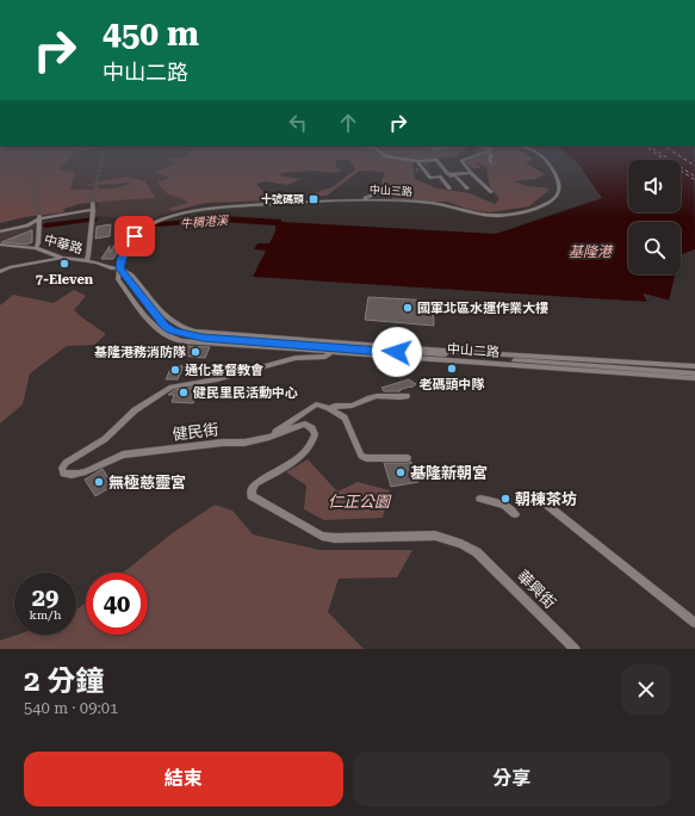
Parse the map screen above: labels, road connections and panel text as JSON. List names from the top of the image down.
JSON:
{
  "streets": {
    "street": [
      "中山三路",
      "中華路",
      "中山二路",
      "健民街",
      "華興街"
    ]
  },
  "crossings": [
    ["中山三路", "中華路"],
    ["中山三路", "中山二路"],
    ["中華路", "中山二路"],
    ["中山二路", "健民街"],
    ["健民街", "華興街"]
  ],
  "water": ["牛稠港溪", "基隆港"],
  "parks": ["仁正公園"],
  "places": {
    "transit": ["十號碼頭"],
    "other": [
      "7-Eleven",
      "國軍北區水運作業大樓",
      "基隆港務消防隊",
      "老碼頭中隊",
      "通化基督教會",
      "健民里民活動中心",
      "基隆新朝宮",
      "無極慈靈宮",
      "朝棟茶坊"
    ]
  },
  "page": {
    "turn": ["450 m", "中山二路"],
    "speed": "29 km/h",
    "limit": "40",
    "heading": ["2 分鐘", "540 m · 09:01"],
    "buttons": ["結束", "分享"]
  }
}
